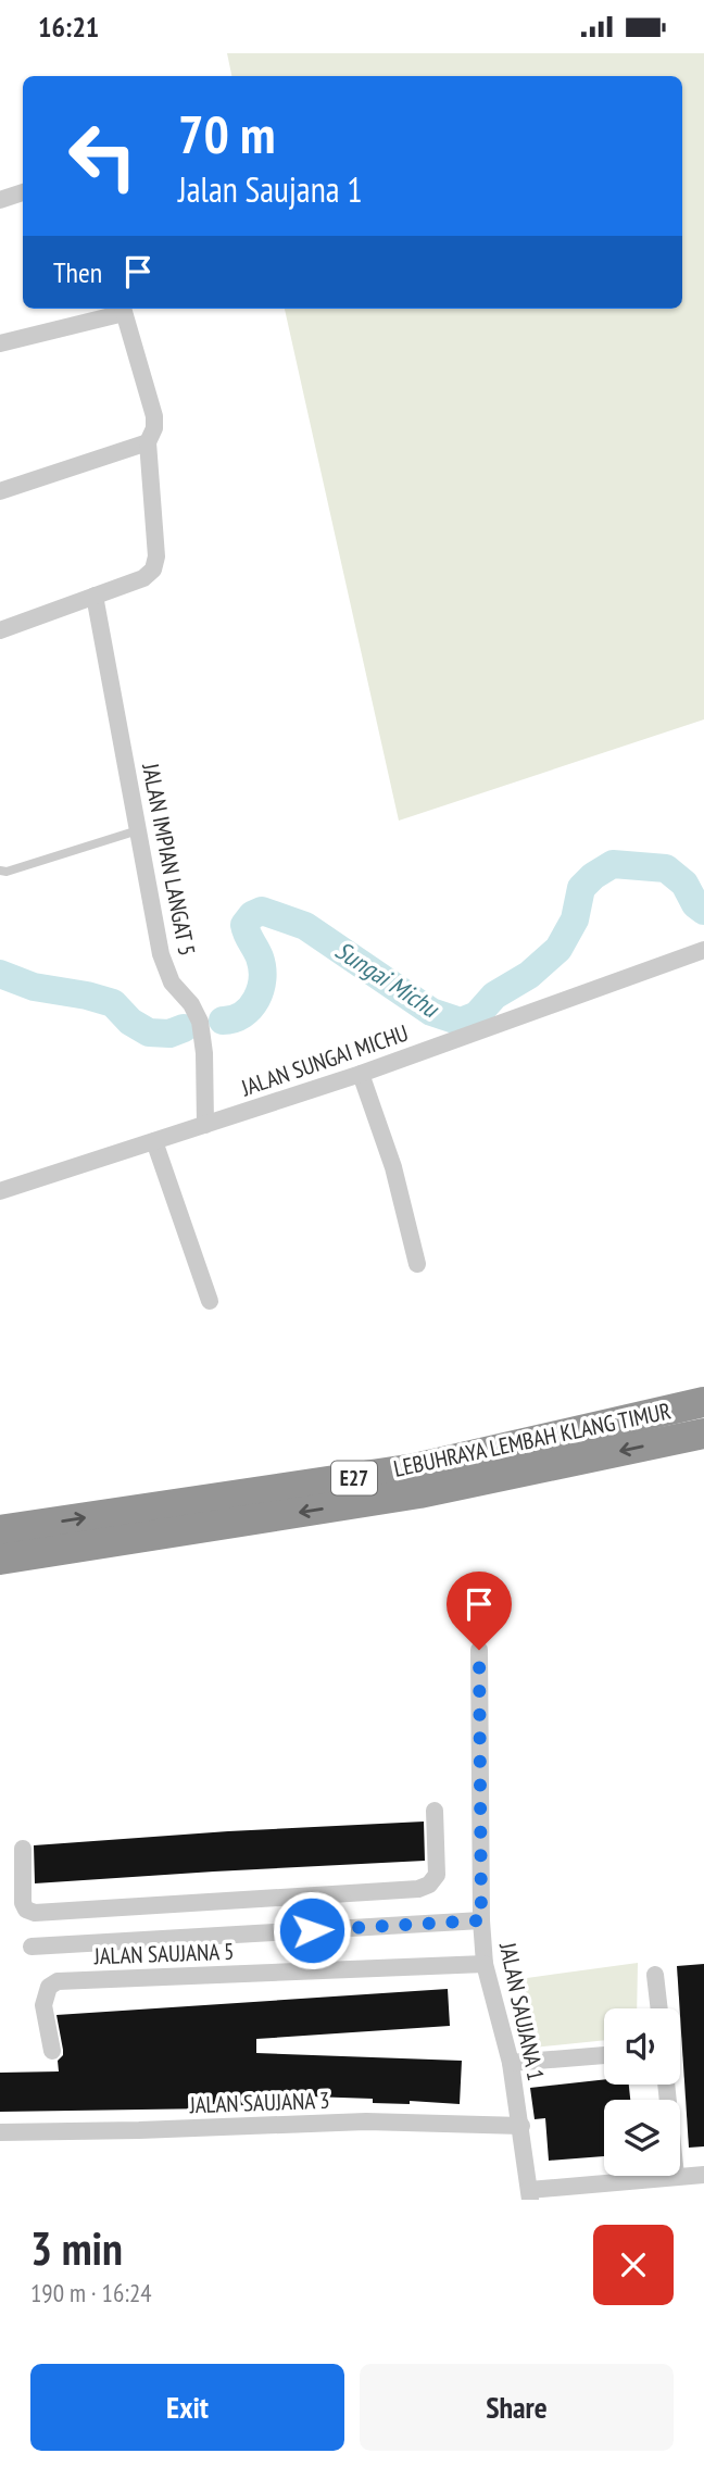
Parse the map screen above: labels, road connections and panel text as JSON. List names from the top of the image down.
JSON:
{
  "streets": {
    "highway": ["LEBUHRAYA LEMBAH KLANG TIMUR", "E27"],
    "street": [
      "JALAN IMPIAN LANGAT 5",
      "JALAN SUNGAI MICHU",
      "JALAN SAUJANA 5",
      "JALAN SAUJANA 1",
      "JALAN SAUJANA 3"
    ]
  },
  "crossings": [
    ["JALAN IMPIAN LANGAT 5", "JALAN SUNGAI MICHU"],
    ["JALAN SAUJANA 5", "JALAN SAUJANA 1"],
    ["JALAN SAUJANA 1", "JALAN SAUJANA 3"]
  ],
  "water": ["Sungai Michu"],
  "page": {
    "status": "16:21",
    "turn": ["70 m", "Jalan Saujana 1"],
    "then": "Then",
    "heading": ["3 min", "190 m · 16:24"],
    "buttons": ["Exit", "Share"]
  }
}
